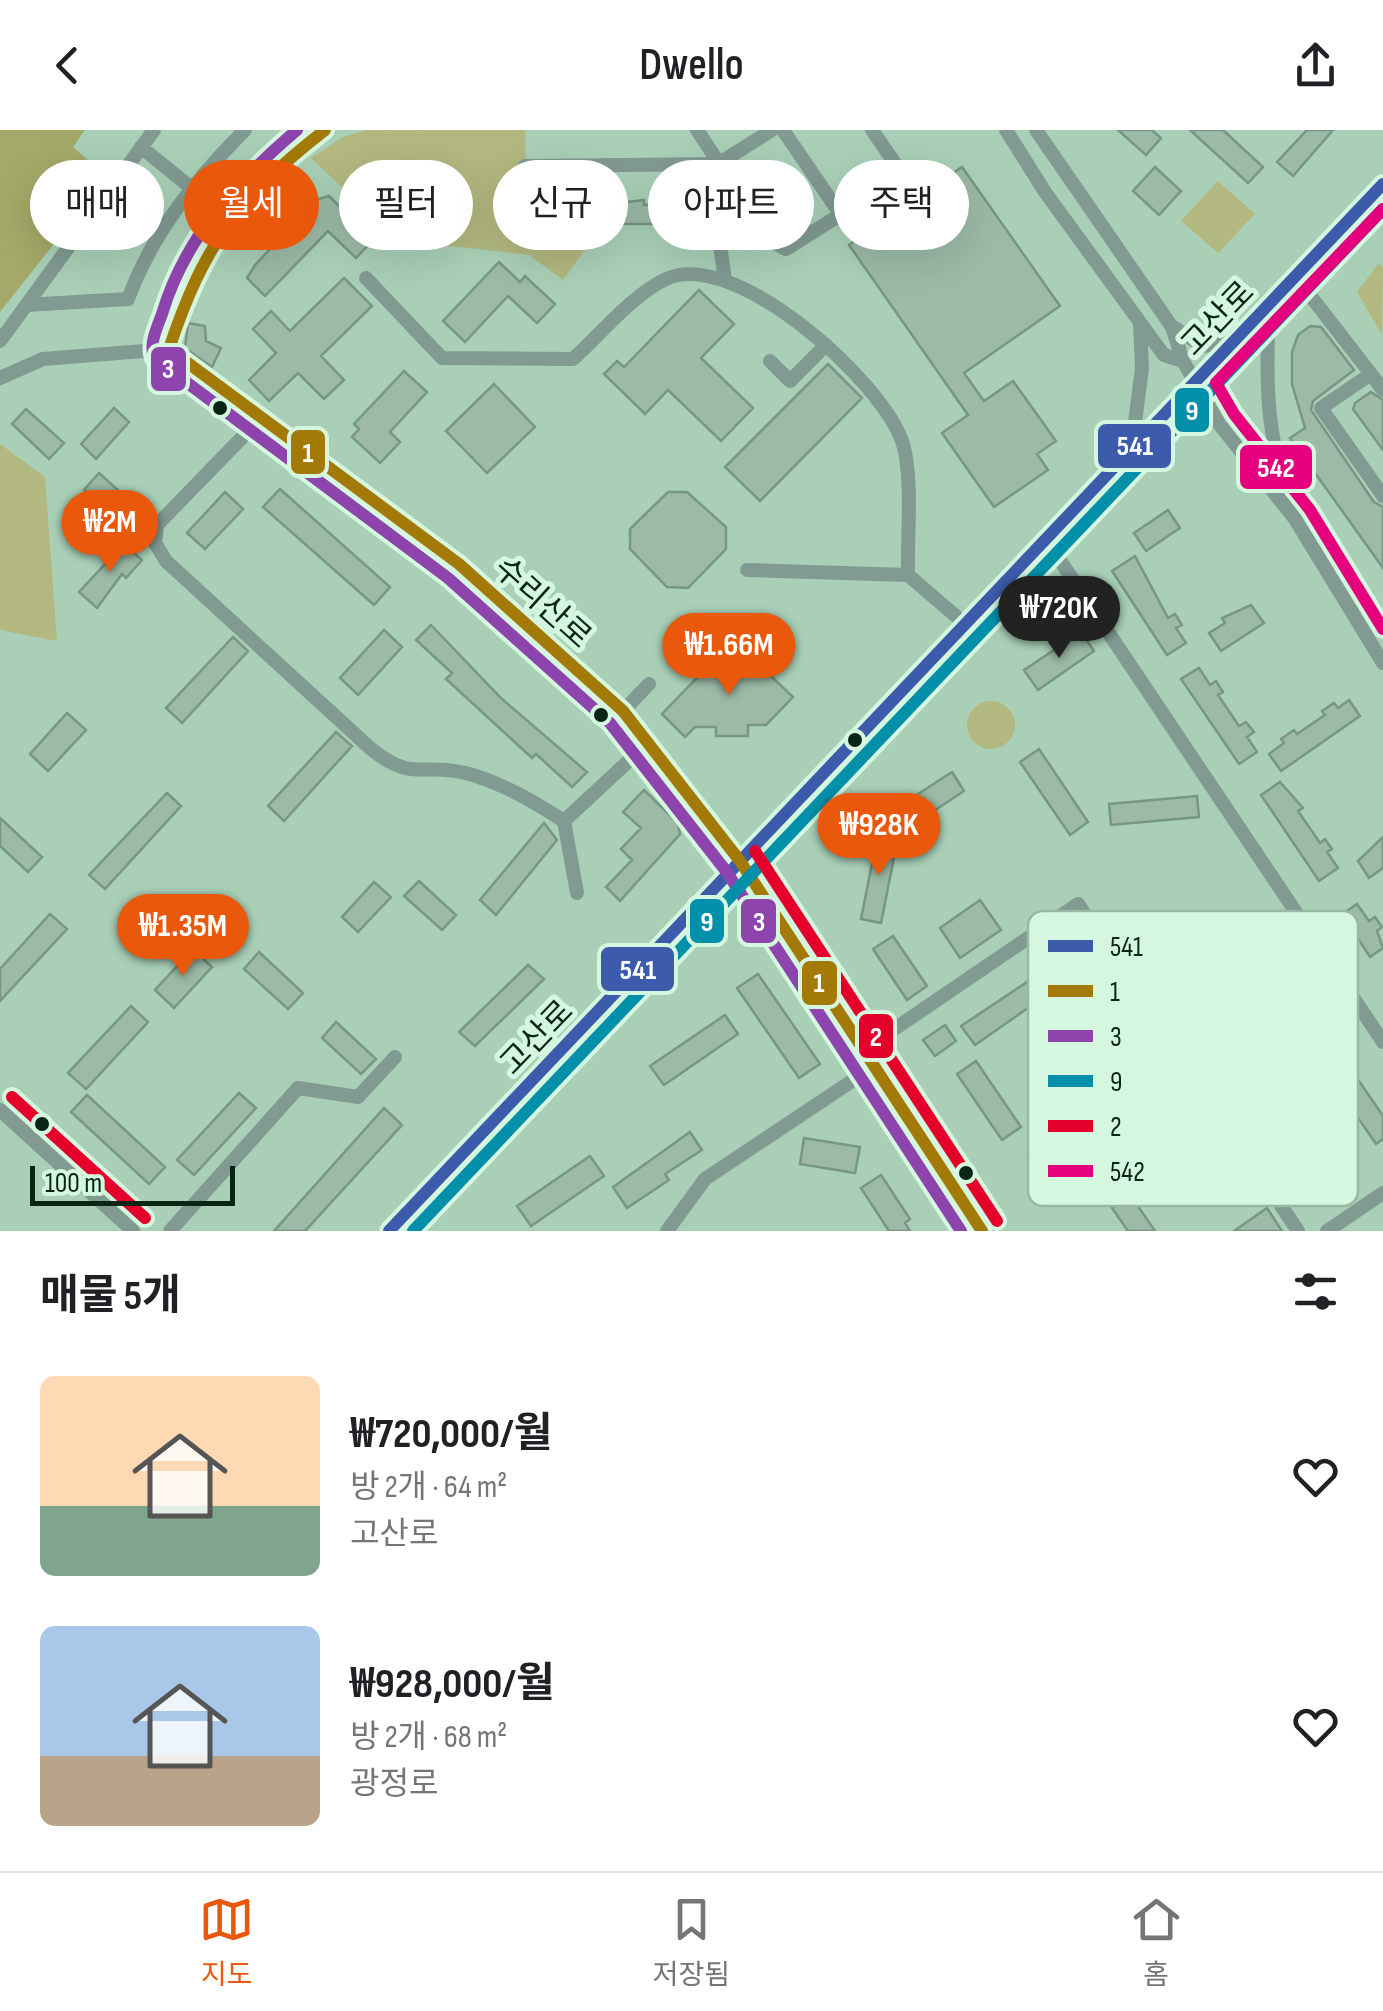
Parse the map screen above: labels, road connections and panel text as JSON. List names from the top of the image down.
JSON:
{
  "streets": {
    "street": ["고산로", "수리산로"]
  },
  "crossings": [
    ["고산로", "수리산로"]
  ],
  "lines": [
    "transit line 1",
    "transit line 3",
    "transit line 541",
    "transit line 9",
    "transit line 542",
    "transit line 2"
  ],
  "legend": [
    "541",
    "1",
    "3",
    "9",
    "2",
    "542"
  ],
  "scale_bar": "100 m",
  "page": {
    "header": "Dwello",
    "chip": [
      "매매",
      "월세",
      "필터",
      "신규",
      "아파트",
      "주택"
    ],
    "price": [
      "₩2M",
      "₩720K",
      "₩1.66M",
      "₩928K",
      "₩1.35M"
    ],
    "scale": "100 m",
    "heading": "매물 5개",
    "list": [
      {
        "name": "₩720,000/월",
        "note": "방 2개 · 64 m² · 고산로"
      },
      {
        "name": "₩928,000/월",
        "note": "방 2개 · 68 m² · 광정로"
      }
    ],
    "tabs": ["지도", "저장됨", "홈"]
  }
}
